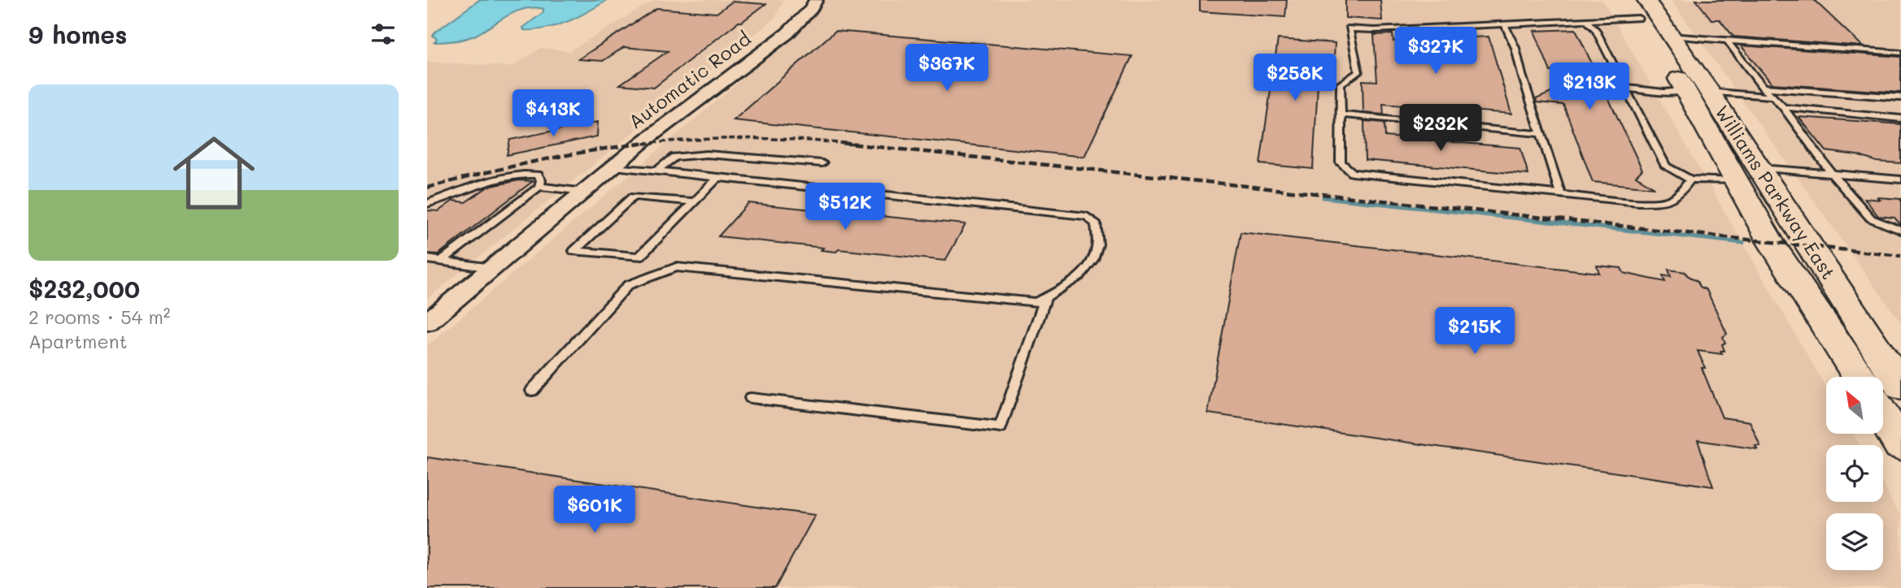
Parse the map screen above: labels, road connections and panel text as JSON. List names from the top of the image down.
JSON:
{
  "streets": {
    "main road": ["Williams Parkway East"],
    "street": ["Automatic Road"]
  },
  "north": "top left",
  "page": {
    "heading": "9 homes",
    "price": [
      "$327K",
      "$367K",
      "$258K",
      "$213K",
      "$413K",
      "$232K",
      "$512K",
      "$215K",
      "$601K"
    ],
    "list": [
      {
        "name": "$232,000",
        "note": "2 rooms · 54 m² · Apartment"
      }
    ]
  }
}
